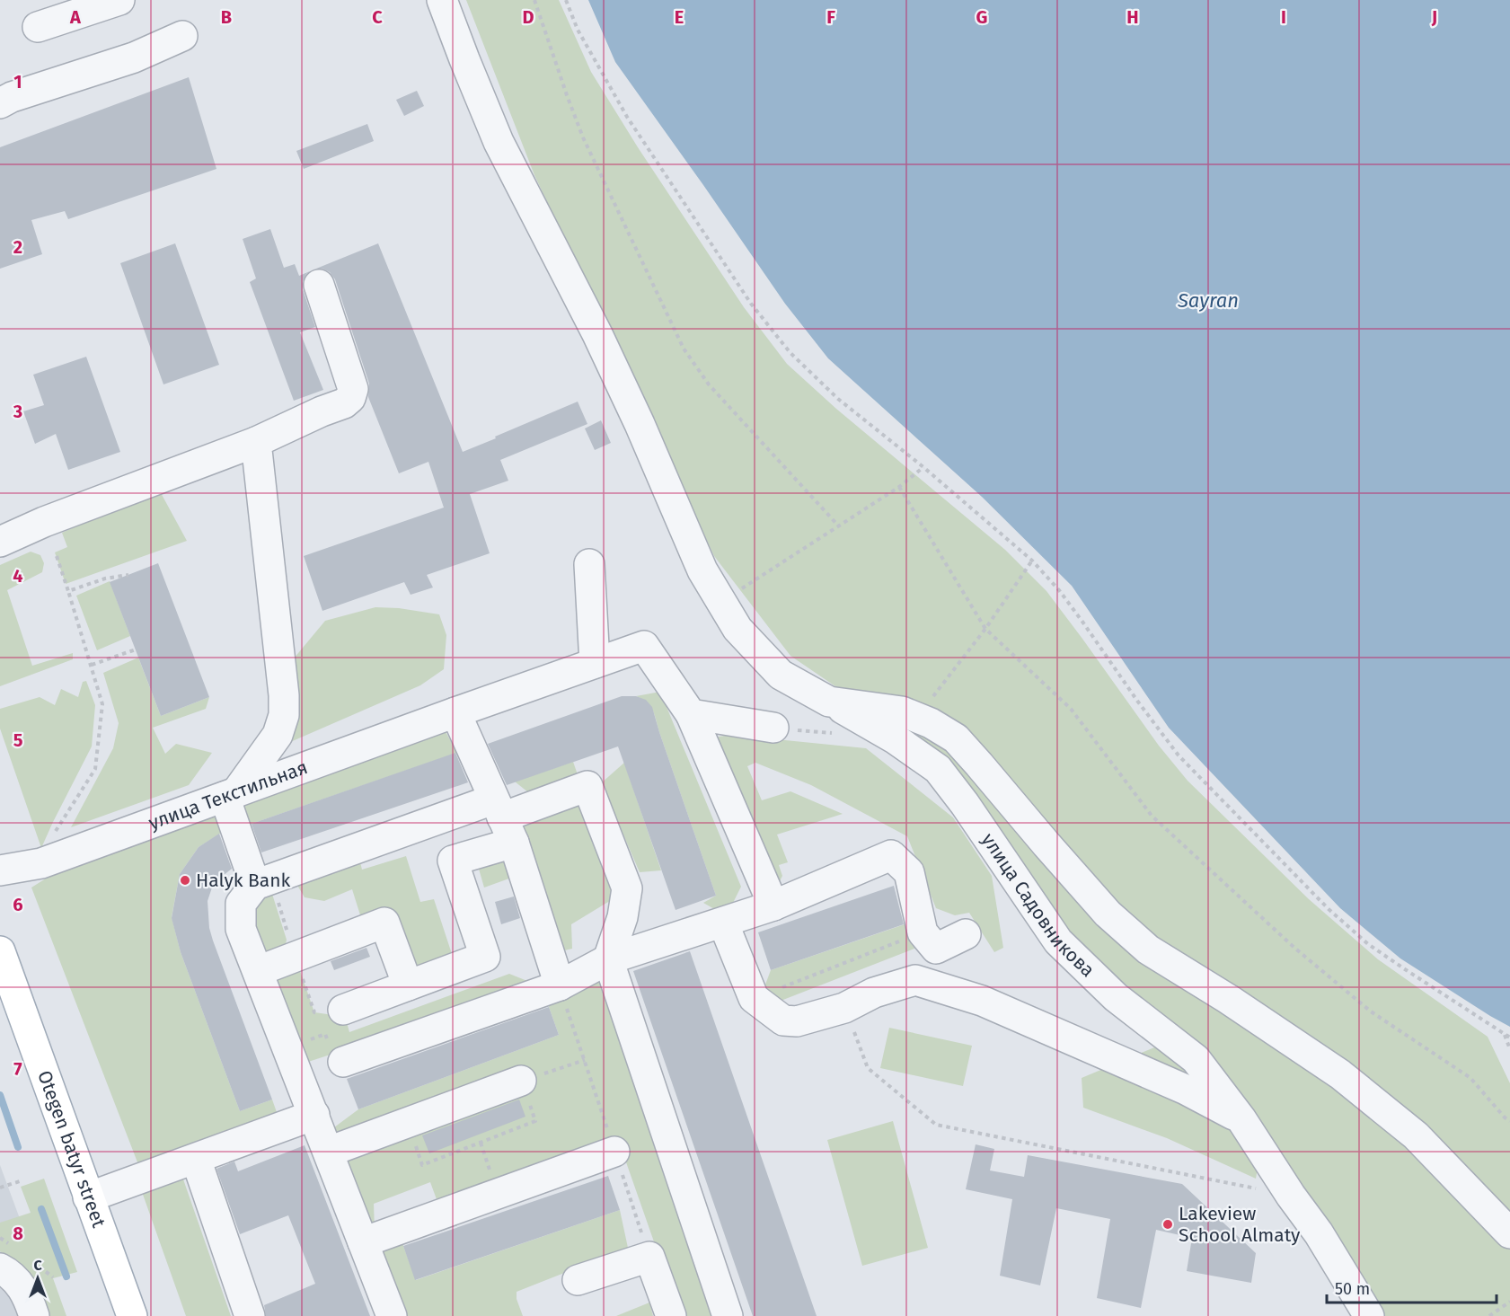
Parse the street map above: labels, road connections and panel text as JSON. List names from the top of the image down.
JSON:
{
  "streets": {
    "main road": ["Otegen batyr street"],
    "street": ["улица Текстильная", "улица Садовникова"]
  },
  "water": ["Sayran"],
  "places": ["Halyk Bank", "Lakeview School Almaty"],
  "scale_bar": "50 m",
  "north": "top",
  "grid": {
    "columns": [
      "A",
      "B",
      "C",
      "D",
      "E",
      "F",
      "G",
      "H",
      "I",
      "J"
    ],
    "rows": [
      "1",
      "2",
      "3",
      "4",
      "5",
      "6",
      "7",
      "8"
    ]
  }
}
